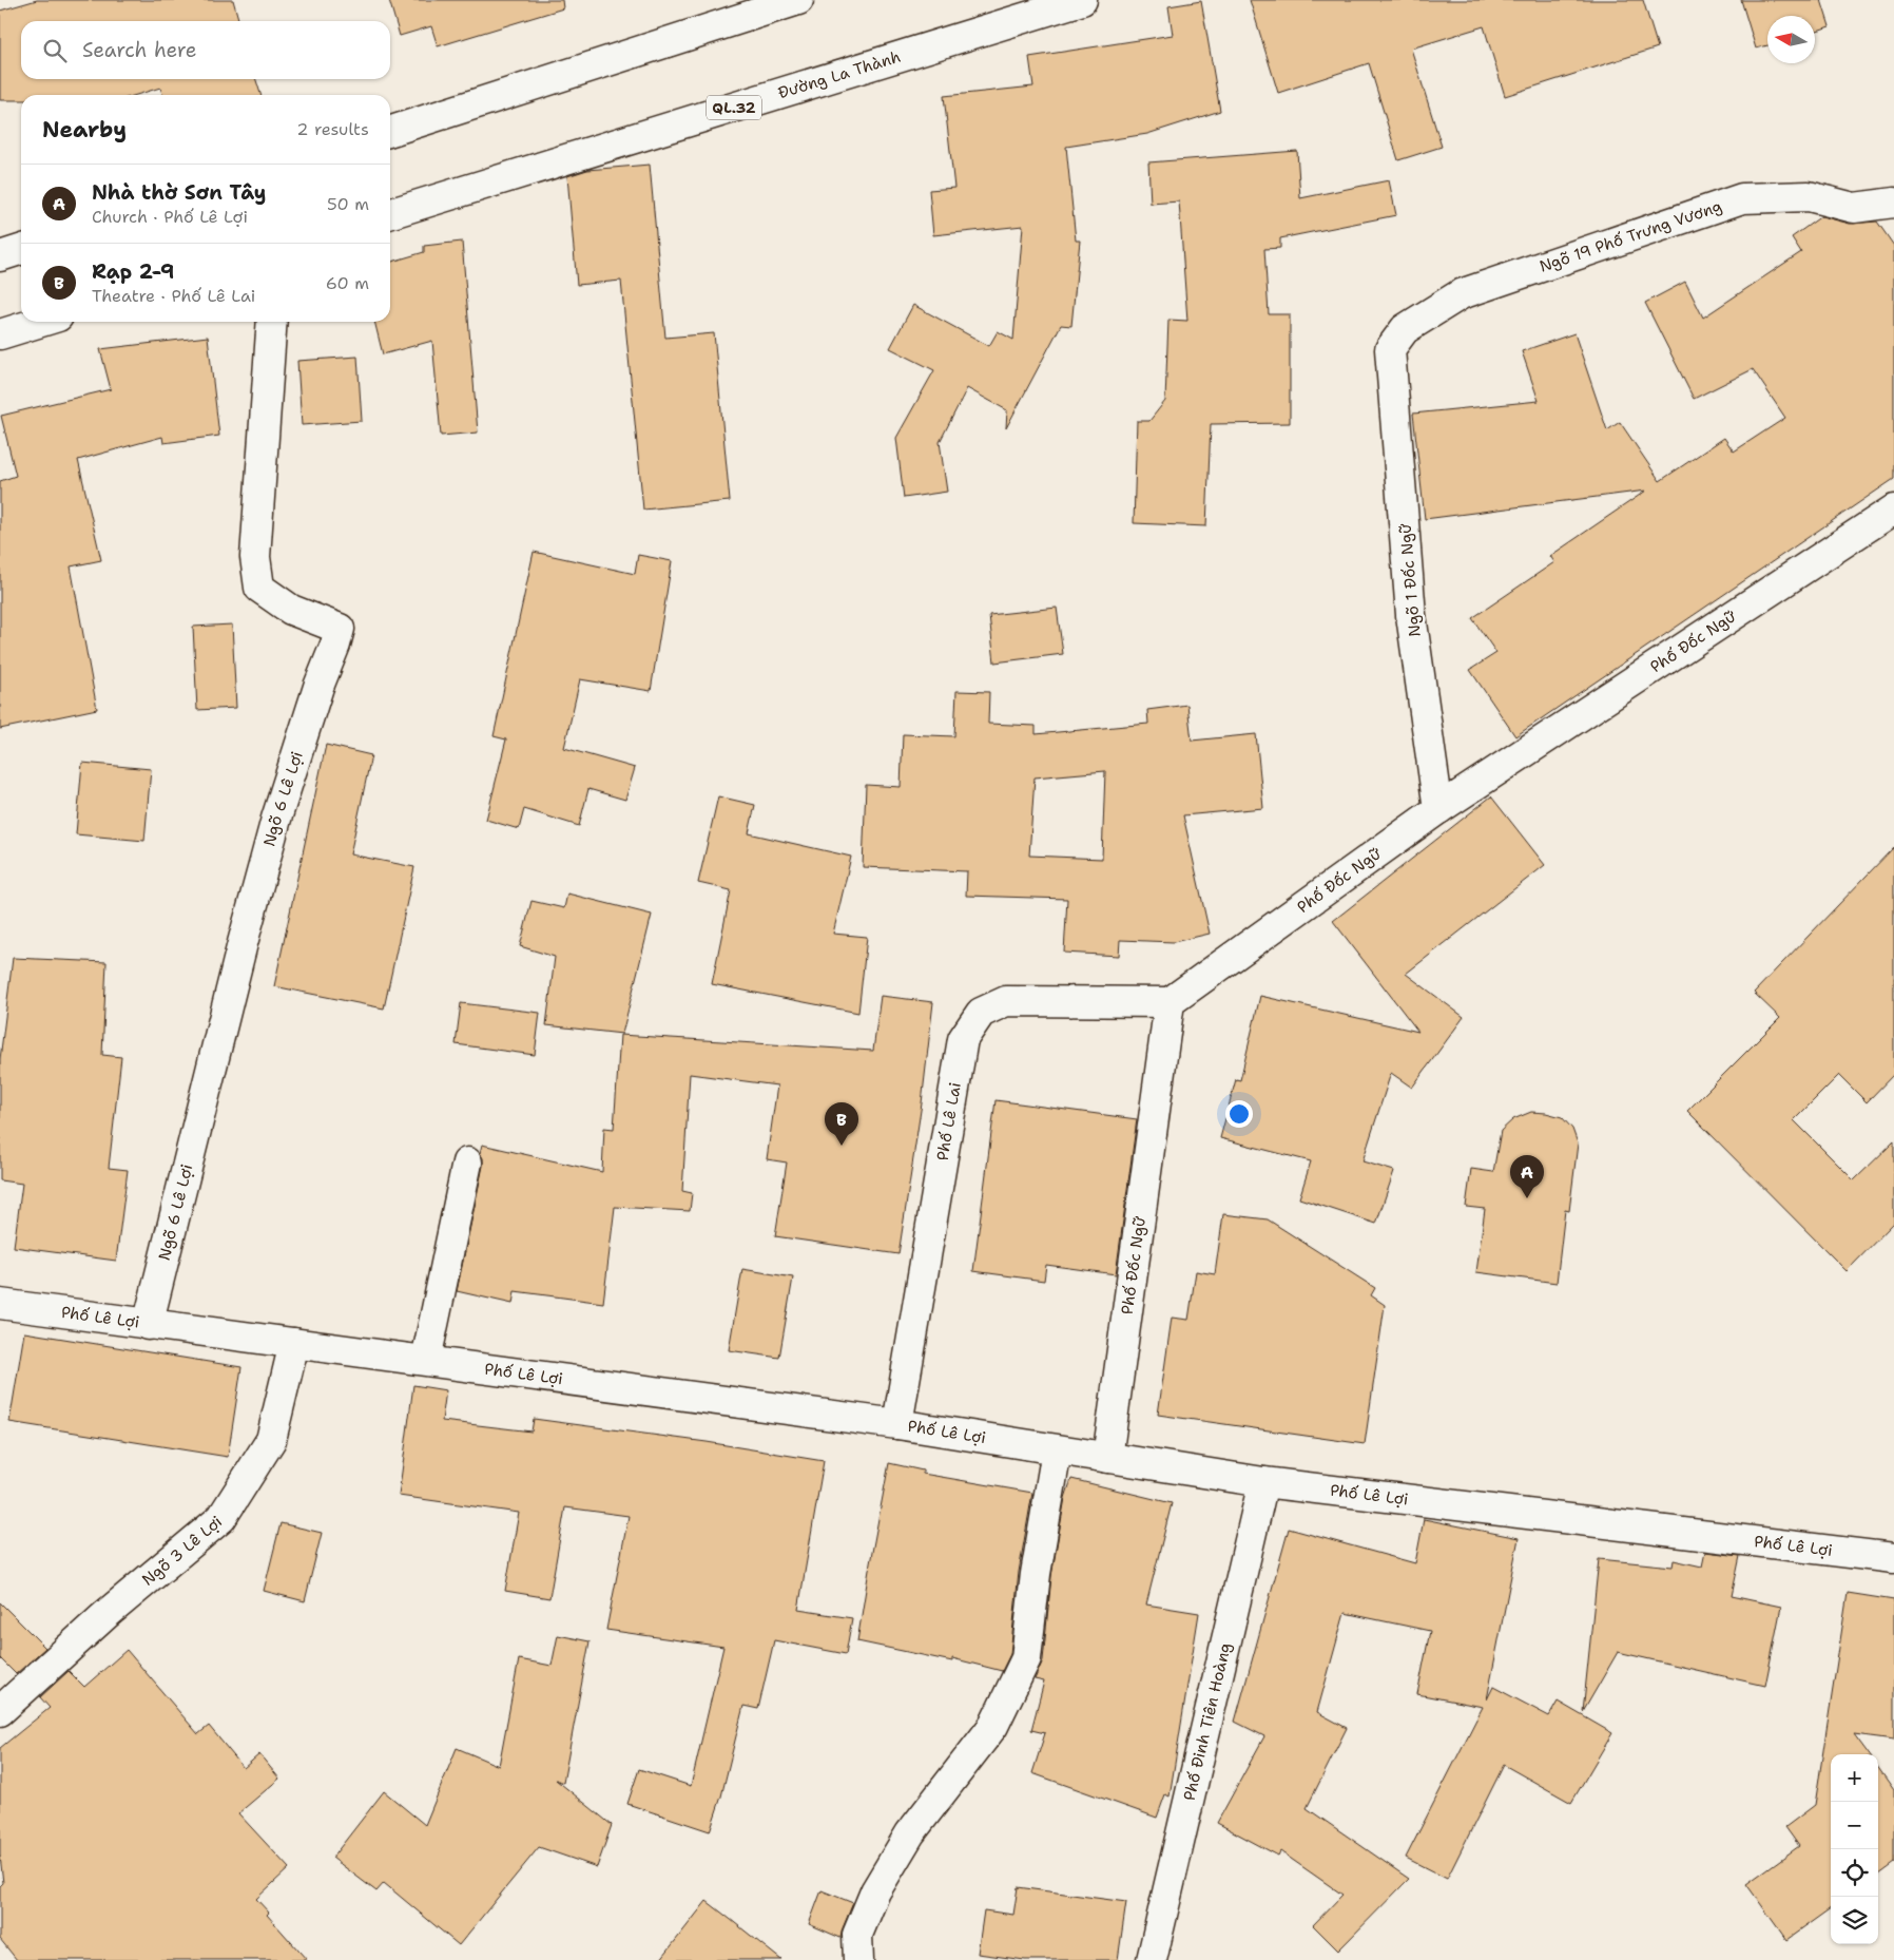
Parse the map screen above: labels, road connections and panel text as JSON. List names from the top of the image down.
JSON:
{
  "streets": {
    "main road": [
      "Đường La Thành",
      "QL.32",
      "Ngõ 19 Phố Trưng Vương",
      "Ngõ 1 Đốc Ngữ",
      "Phố Đốc Ngữ",
      "Ngõ 6 Lê Lợi",
      "Phố Lê Lai",
      "Phố Lê Lợi",
      "Ngõ 3 Lê Lợi",
      "Phố Đinh Tiên Hoàng"
    ]
  },
  "crossings": [
    ["Ngõ 19 Phố Trưng Vương", "Ngõ 1 Đốc Ngữ"],
    ["Ngõ 1 Đốc Ngữ", "Phố Đốc Ngữ"],
    ["Phố Đốc Ngữ", "Phố Lê Lai"],
    ["Phố Đốc Ngữ", "Phố Lê Lợi"],
    ["Ngõ 6 Lê Lợi", "Phố Lê Lợi"],
    ["Phố Lê Lai", "Phố Lê Lợi"],
    ["Phố Lê Lợi", "Ngõ 3 Lê Lợi"],
    ["Phố Lê Lợi", "Phố Đinh Tiên Hoàng"]
  ],
  "north": "left",
  "page": {
    "search": "Search here",
    "heading": ["Nearby", "2 results"],
    "list": [
      {
        "mark": "A",
        "name": "Nhà thờ Sơn Tây",
        "note": "Church · Phố Lê Lợi",
        "value": "50 m"
      },
      {
        "mark": "B",
        "name": "Rạp 2-9",
        "note": "Theatre · Phố Lê Lai",
        "value": "60 m"
      }
    ],
    "pins": ["B", "A"],
    "map_buttons": ["+", "−"]
  }
}
